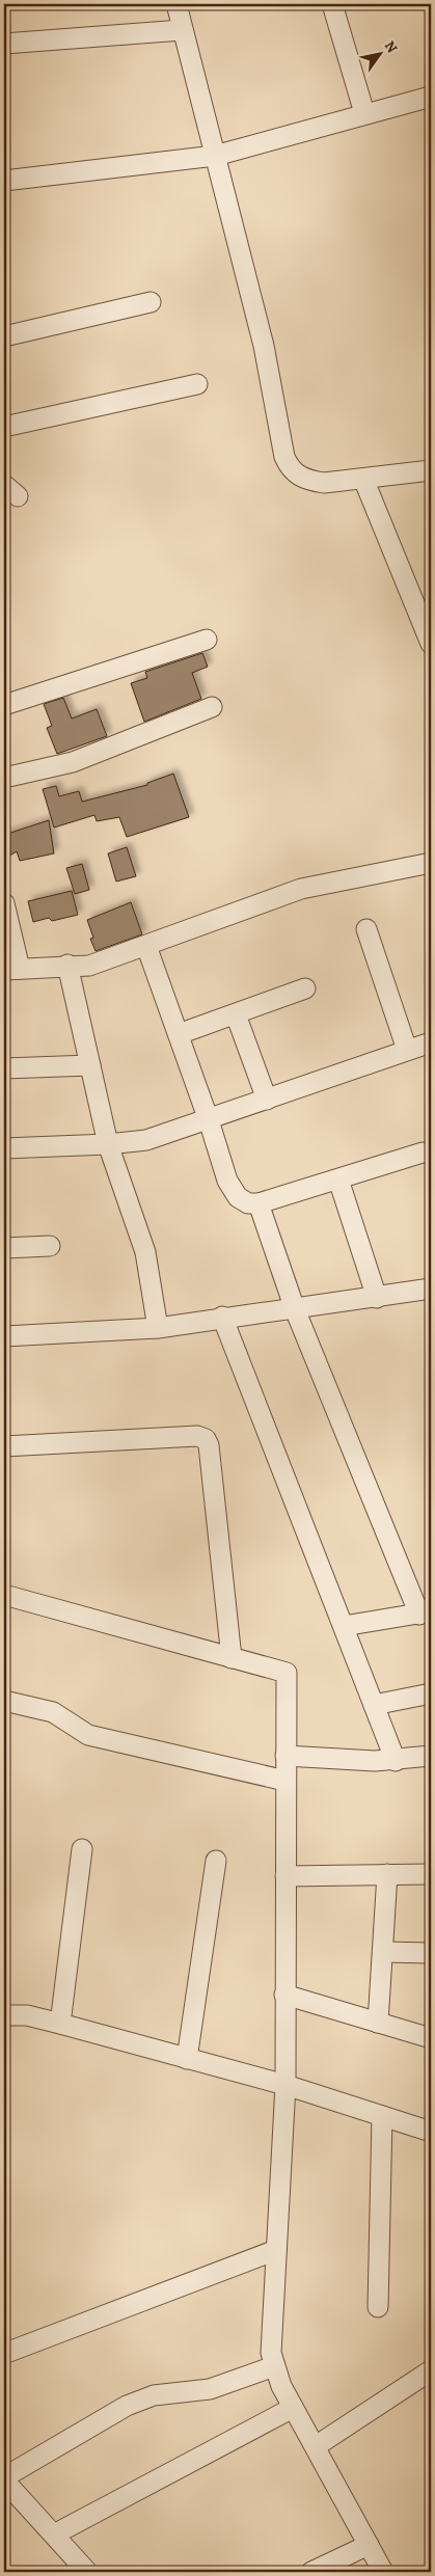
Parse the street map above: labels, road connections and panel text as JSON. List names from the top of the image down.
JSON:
{
  "north": "top right"
}
